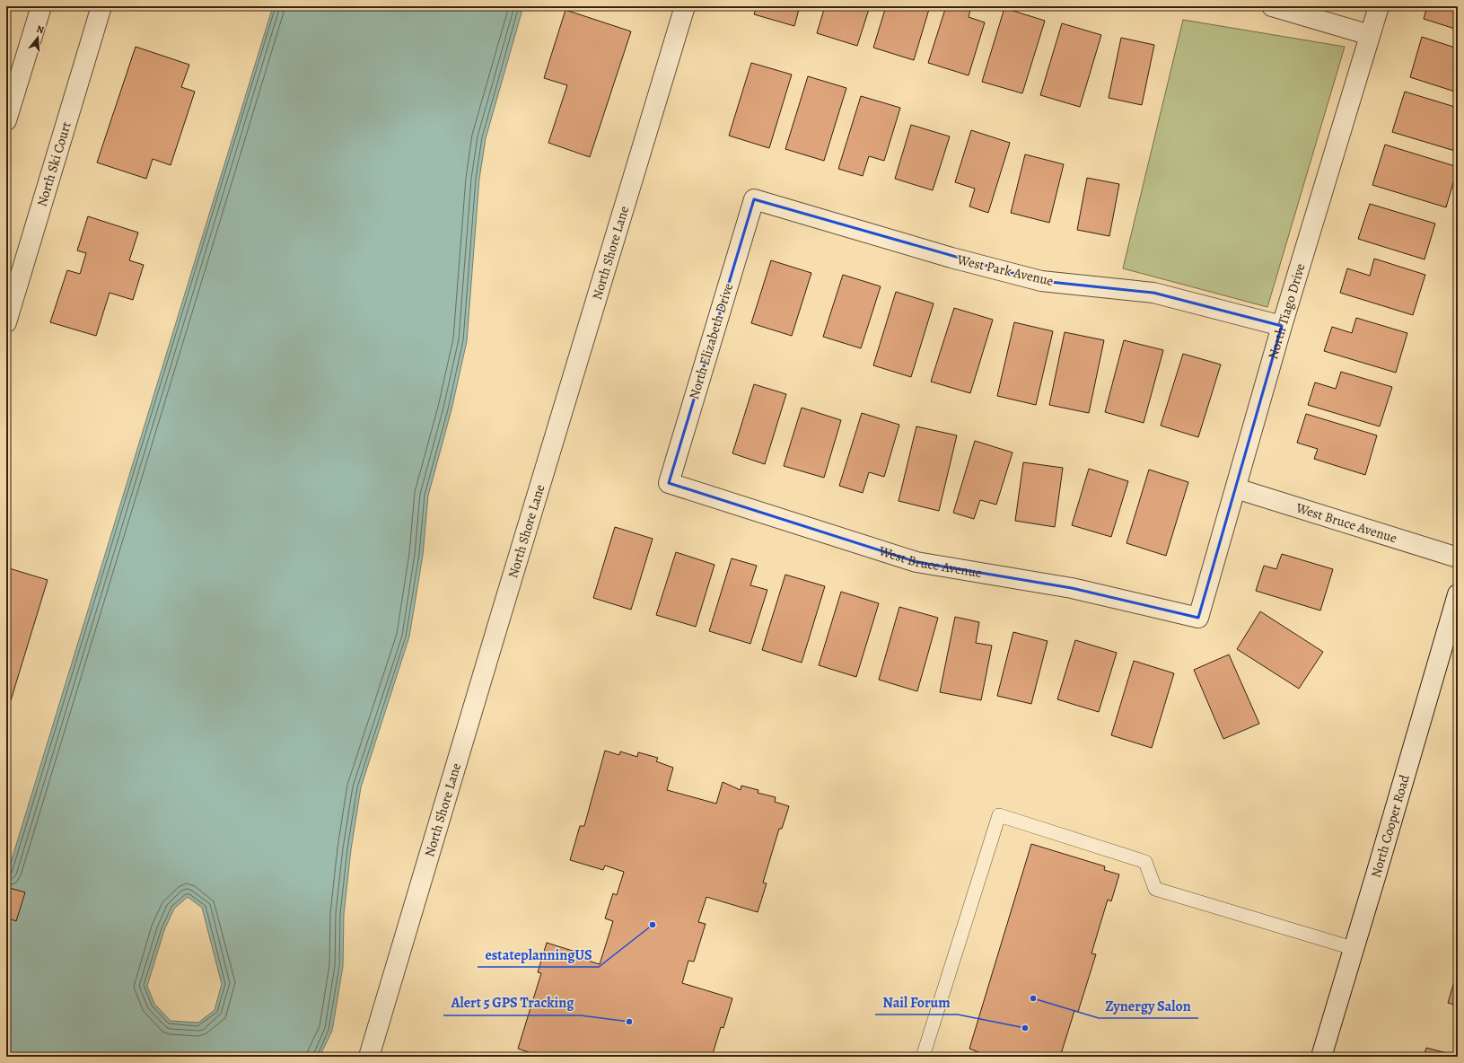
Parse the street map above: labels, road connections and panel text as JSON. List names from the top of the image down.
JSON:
{
  "streets": {
    "street": [
      "North Ski Court",
      "North Shore Lane",
      "West Park Avenue",
      "North Tiago Drive",
      "North Elizabeth Drive",
      "West Bruce Avenue",
      "North Cooper Road"
    ]
  },
  "crossings": [
    ["West Park Avenue", "North Tiago Drive"],
    ["West Park Avenue", "North Elizabeth Drive"],
    ["North Tiago Drive", "West Bruce Avenue"],
    ["North Elizabeth Drive", "West Bruce Avenue"]
  ],
  "places": [
    "estateplanningUS",
    "Zynergy Salon",
    "Alert 5 GPS Tracking",
    "Nail Forum"
  ],
  "north": "top"
}
